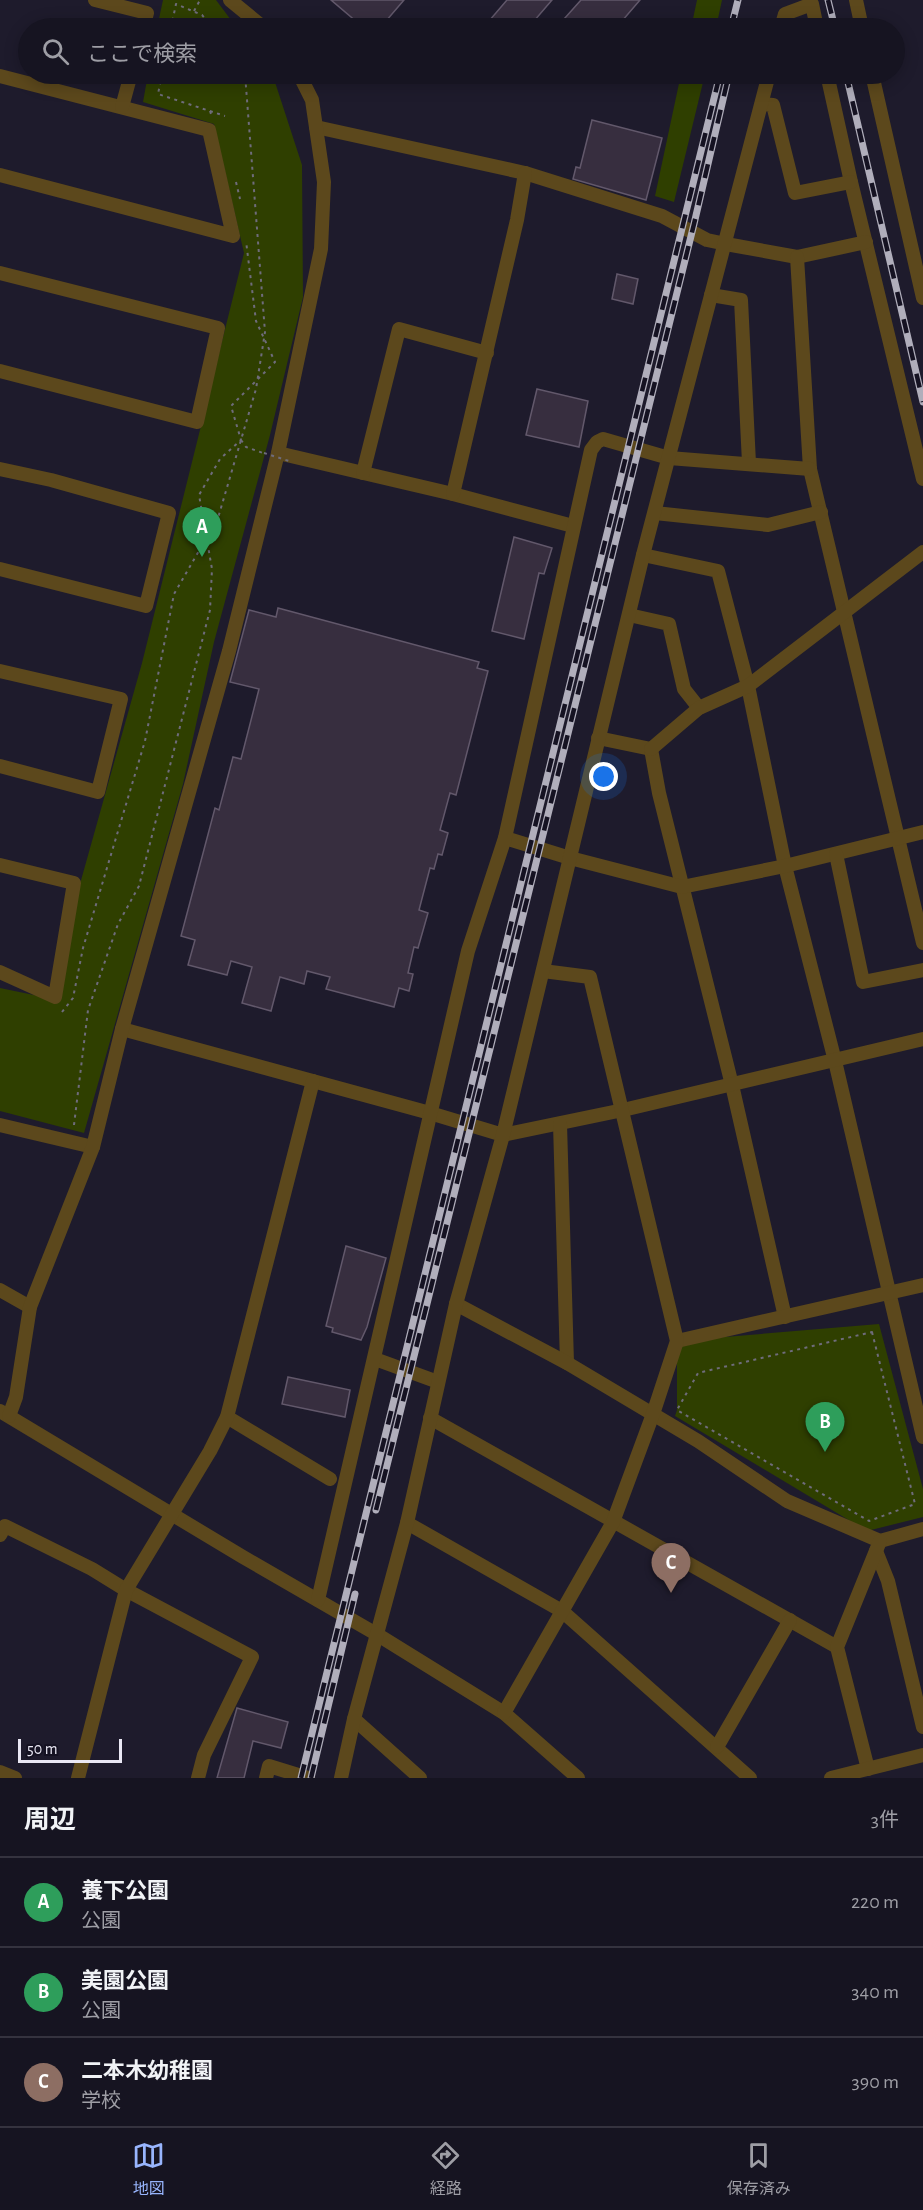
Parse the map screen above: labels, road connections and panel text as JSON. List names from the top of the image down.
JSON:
{
  "scale_bar": "50 m",
  "page": {
    "search": "ここで検索",
    "pins": ["A", "B", "C"],
    "scale": "50 m",
    "heading": ["周辺", "3件"],
    "list": [
      {
        "mark": "A",
        "name": "養下公園",
        "note": "公園",
        "value": "220 m"
      },
      {
        "mark": "B",
        "name": "美園公園",
        "note": "公園",
        "value": "340 m"
      },
      {
        "mark": "C",
        "name": "二本木幼稚園",
        "note": "学校",
        "value": "390 m"
      }
    ],
    "nav": ["地図", "経路", "保存済み"]
  }
}
